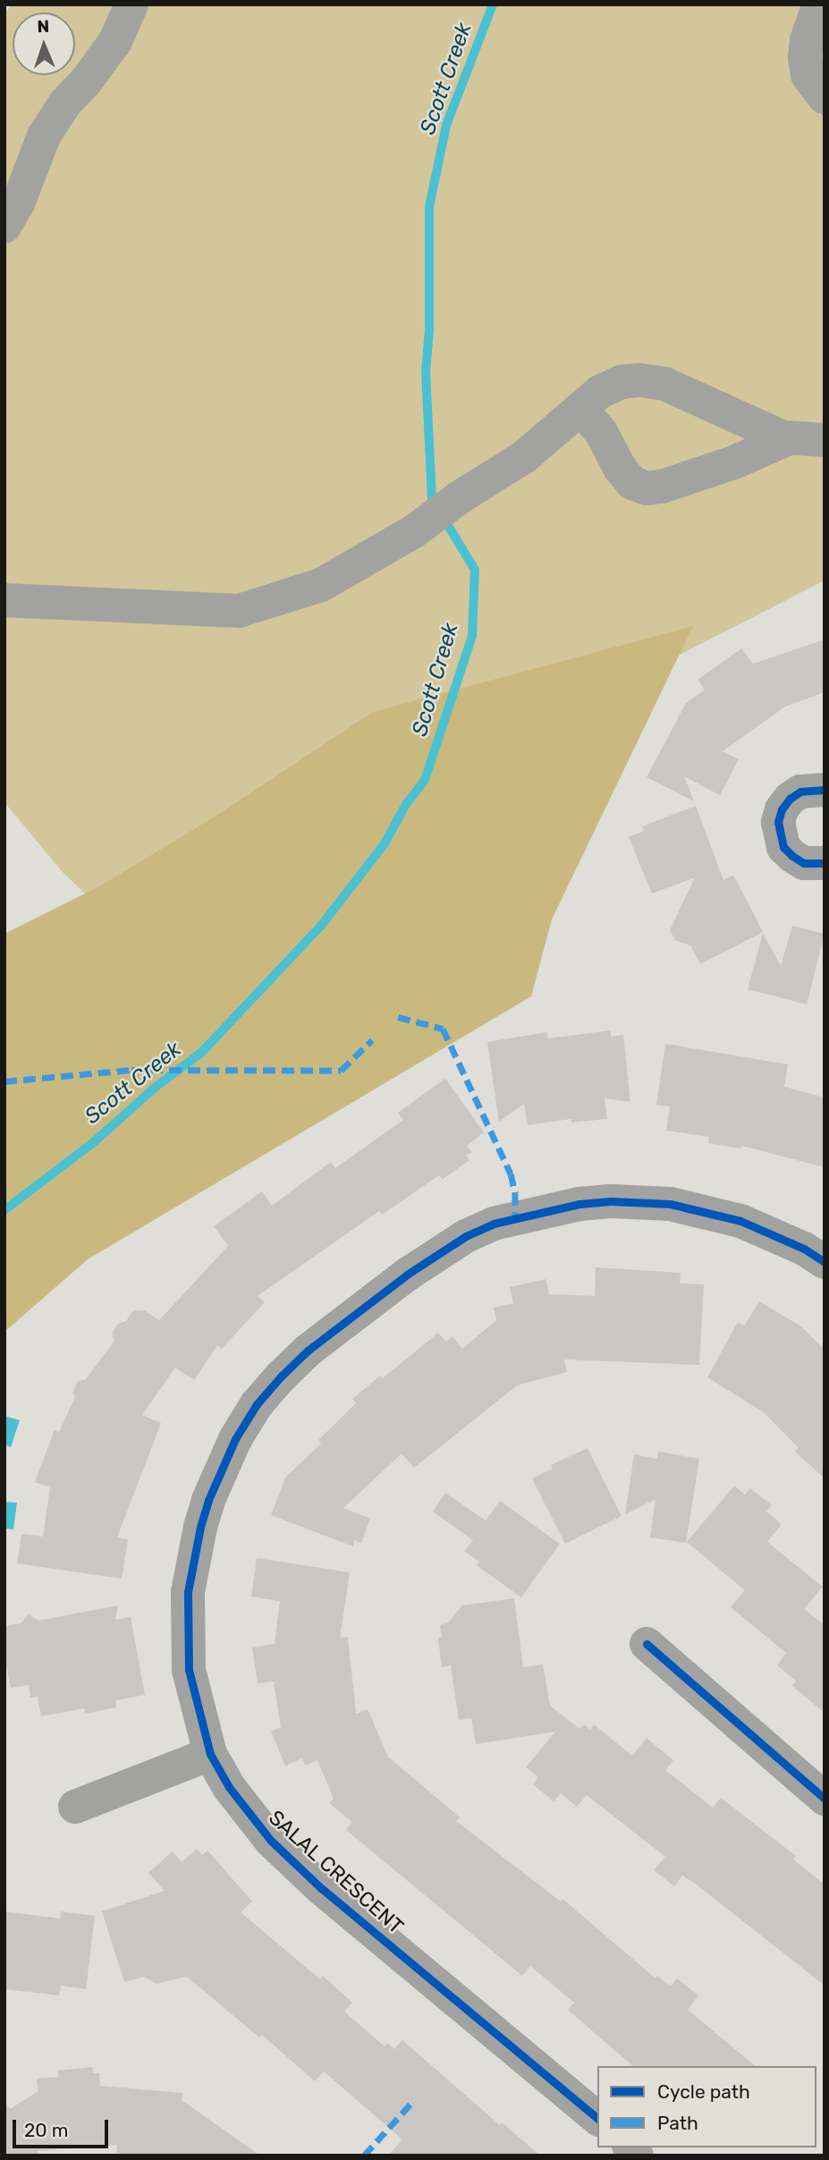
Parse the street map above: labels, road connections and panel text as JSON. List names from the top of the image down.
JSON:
{
  "streets": {
    "street": ["SALAL CRESCENT"]
  },
  "water": ["Scott Creek"],
  "legend": ["Cycle path", "Path"],
  "scale_bar": "20 m",
  "north": "top"
}
